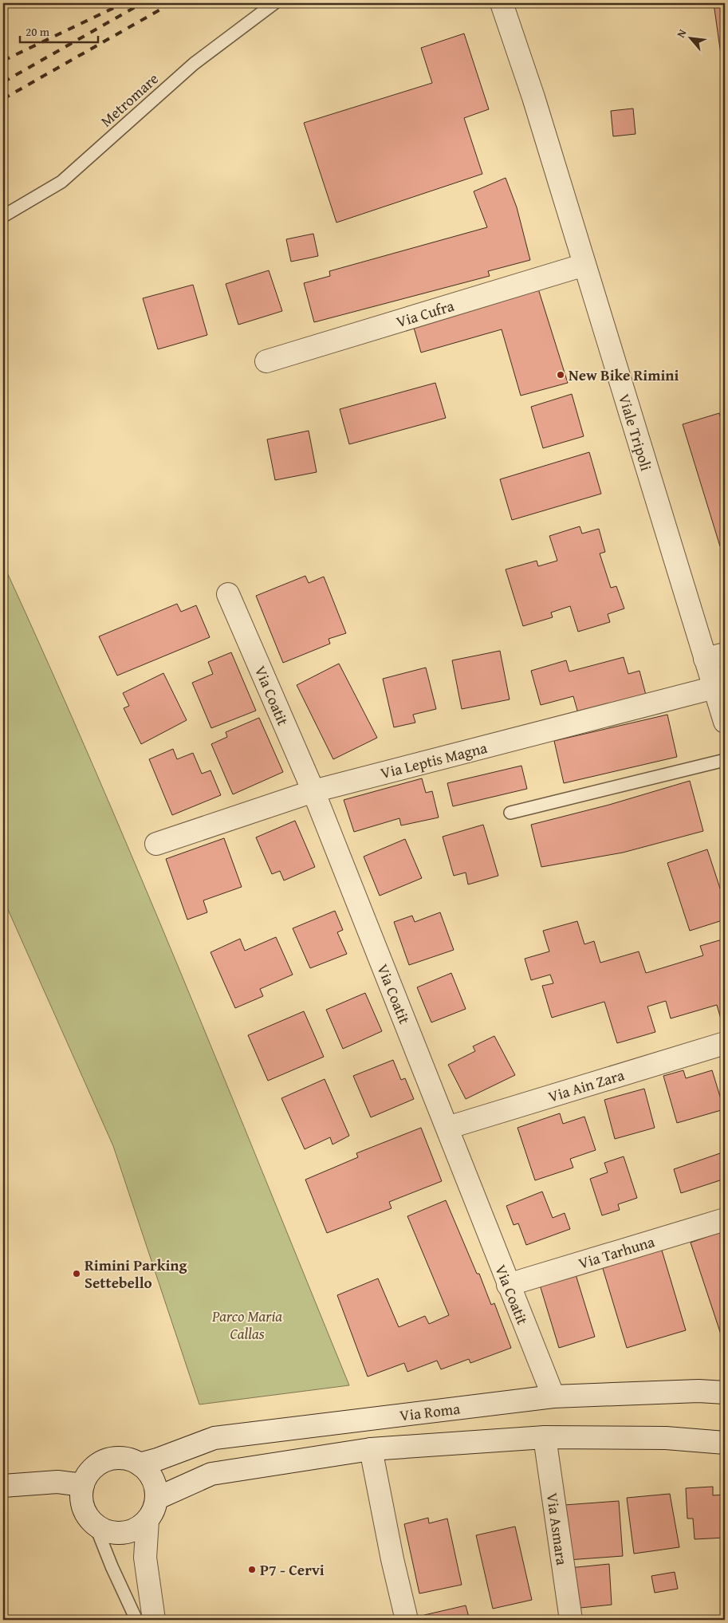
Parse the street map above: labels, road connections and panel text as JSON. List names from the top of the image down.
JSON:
{
  "streets": {
    "street": [
      "Via Cufra",
      "Viale Tripoli",
      "Via Coatit",
      "Via Leptis Magna",
      "Via Ain Zara",
      "Via Tarhuna",
      "Via Roma",
      "Via Asmara"
    ],
    "lane": ["Metromare"]
  },
  "crossings": [
    ["Via Cufra", "Viale Tripoli"],
    ["Viale Tripoli", "Via Leptis Magna"],
    ["Via Coatit", "Via Leptis Magna"],
    ["Via Coatit", "Via Ain Zara"],
    ["Via Coatit", "Via Tarhuna"],
    ["Via Coatit", "Via Roma"]
  ],
  "parks": ["Parco Maria Callas"],
  "places": ["New Bike Rimini", "Rimini Parking Settebello", "P7 - Cervi"],
  "scale_bar": "20 m",
  "north": "top left"
}
